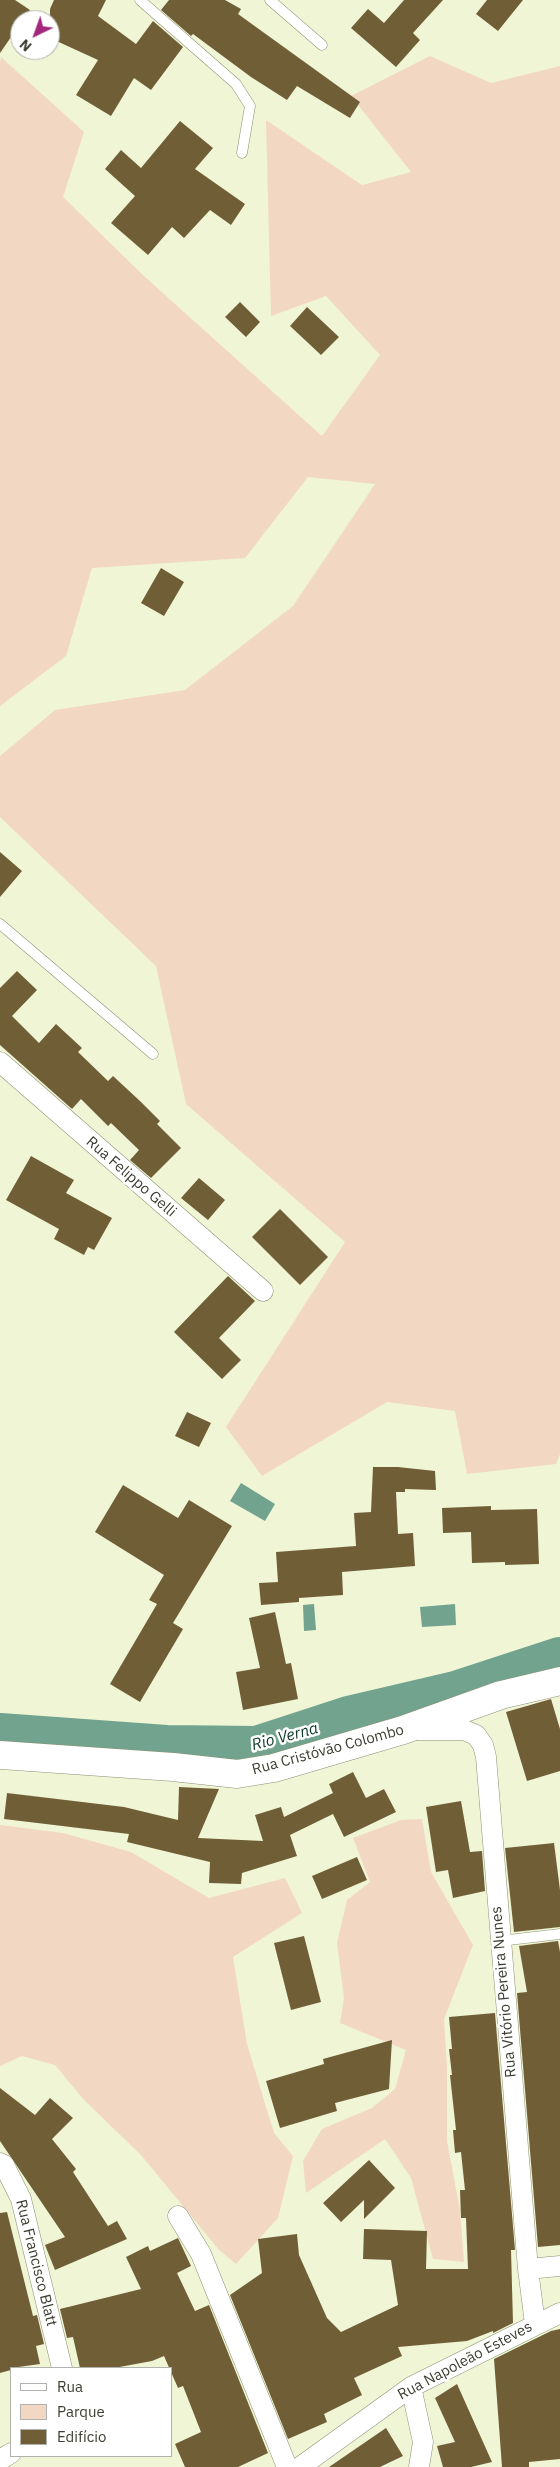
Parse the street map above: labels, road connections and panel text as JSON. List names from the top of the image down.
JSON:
{
  "streets": {
    "main road": ["Rua Cristóvão Colombo"],
    "street": [
      "Rua Felippo Gelli",
      "Rua Vitório Pereira Nunes",
      "Rua Francisco Blatt",
      "Rua Napoleão Esteves"
    ]
  },
  "crossings": [
    ["Rua Cristóvão Colombo", "Rua Vitório Pereira Nunes"],
    ["Rua Vitório Pereira Nunes", "Rua Napoleão Esteves"]
  ],
  "water": ["Rio Verna"],
  "legend": ["Rua", "Parque", "Edifício"],
  "north": "bottom left"
}
